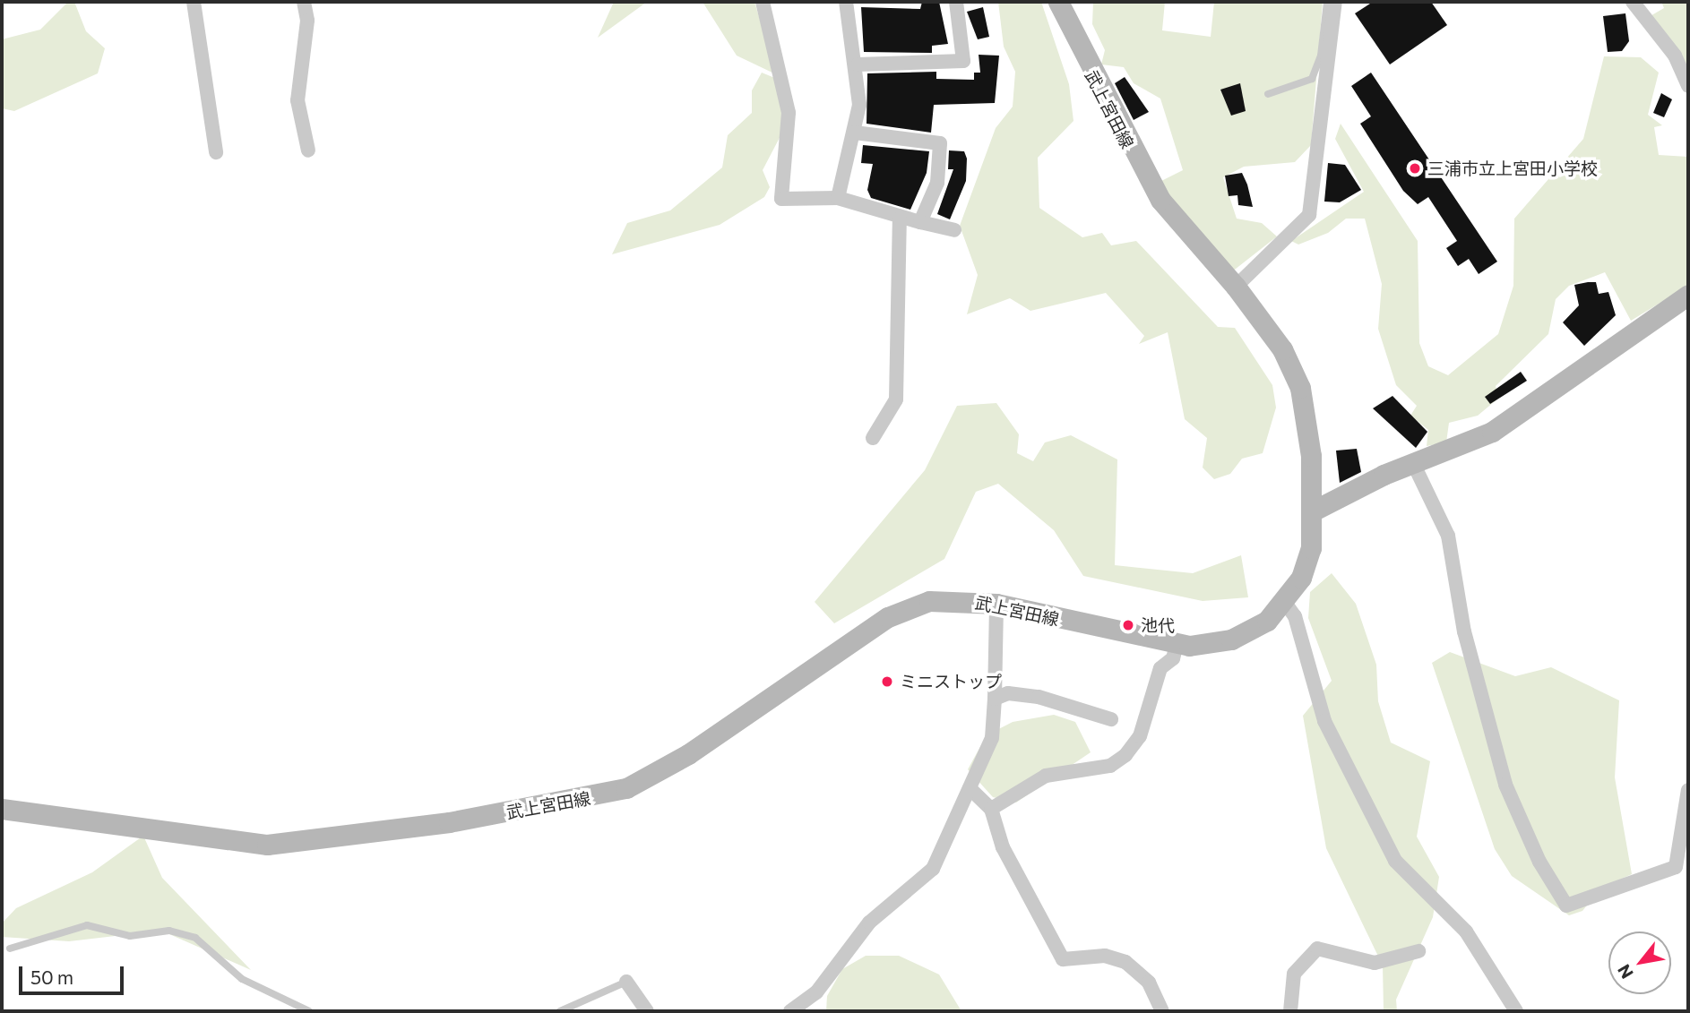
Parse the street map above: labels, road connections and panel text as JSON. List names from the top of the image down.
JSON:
{
  "streets": {
    "main road": ["武上宮田線"]
  },
  "places": ["三浦市立上宮田小学校", "池代", "ミニストップ"],
  "scale_bar": "50 m",
  "north": "bottom left"
}
